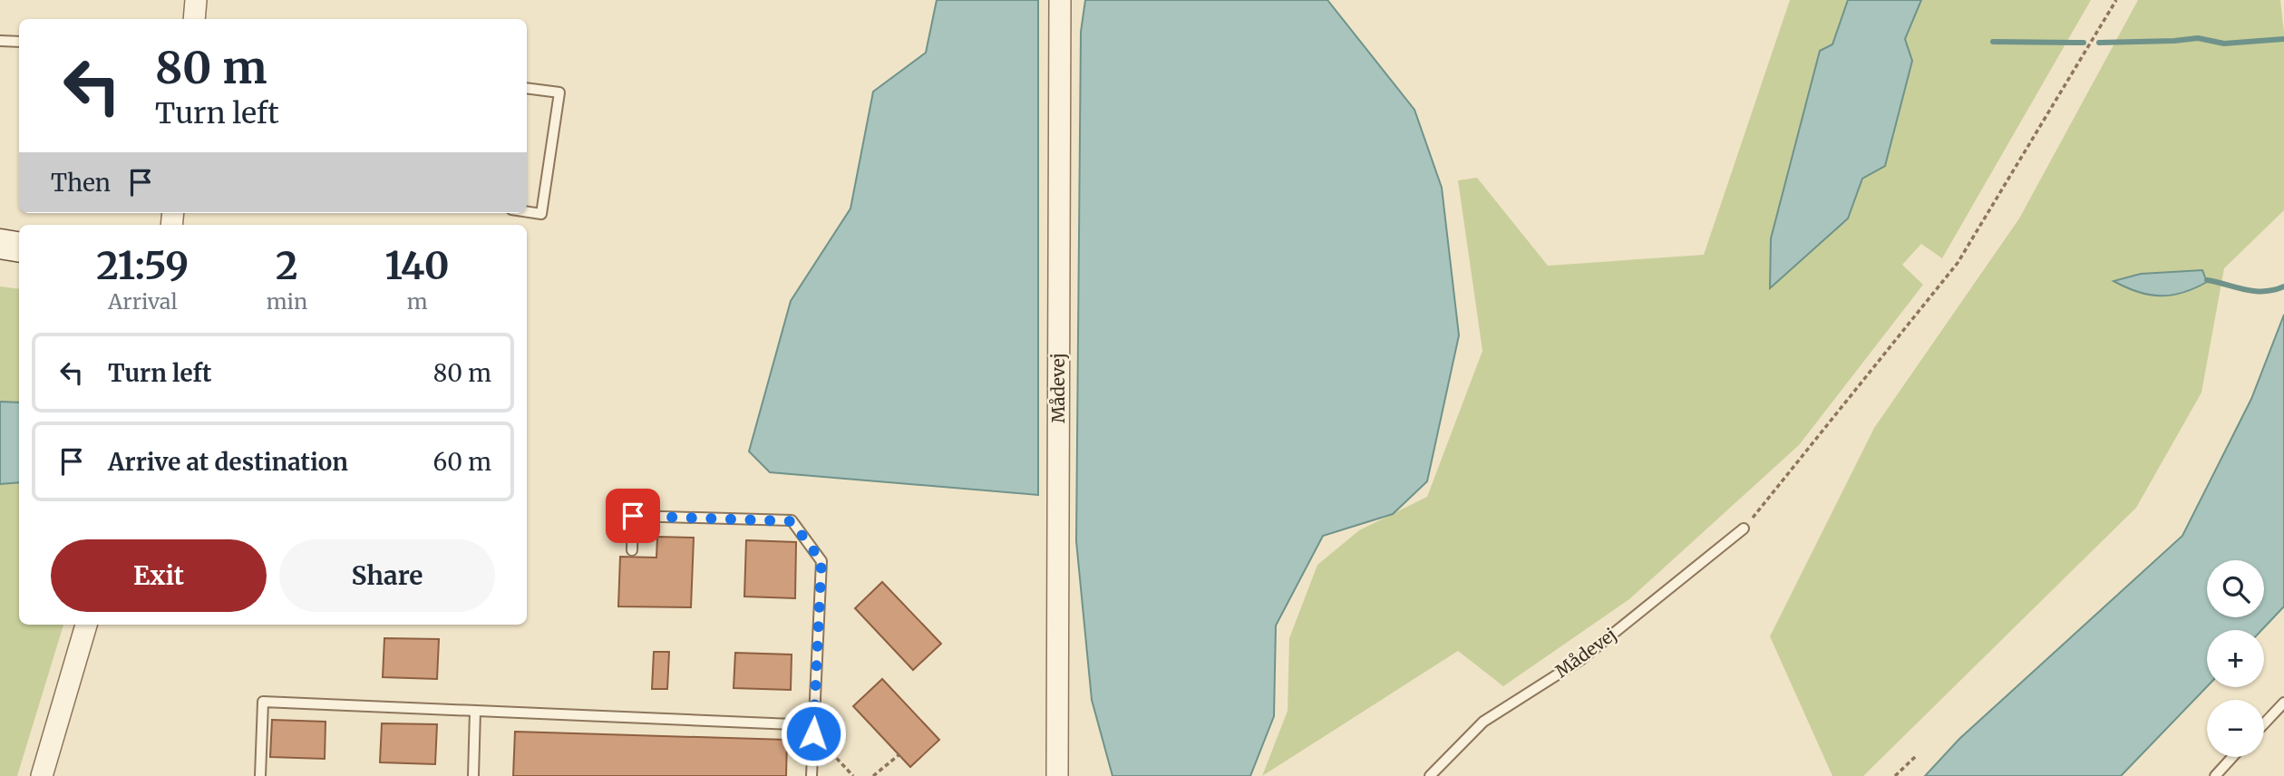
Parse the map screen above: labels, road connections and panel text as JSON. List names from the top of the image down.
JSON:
{
  "streets": {
    "street": ["Mådevej"]
  },
  "page": {
    "turn": ["80 m", "Turn left"],
    "then": "Then",
    "eta": [
      "21:59",
      "Arrival",
      "2",
      "min",
      "140",
      "m"
    ],
    "list": [
      {
        "name": "Turn left",
        "value": "80 m"
      },
      {
        "name": "Arrive at destination",
        "value": "60 m"
      }
    ],
    "buttons": ["Exit", "Share"],
    "map_buttons": ["+", "−"]
  }
}
